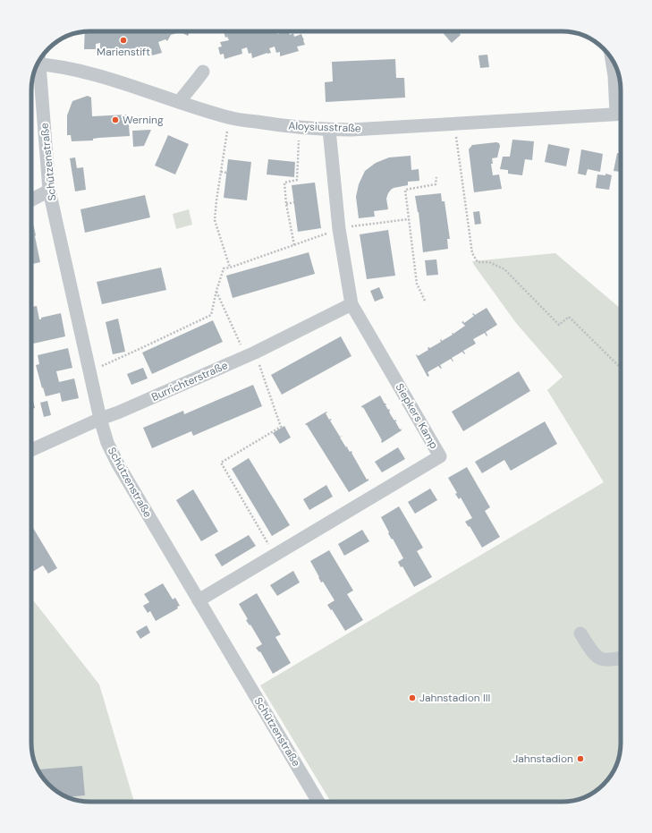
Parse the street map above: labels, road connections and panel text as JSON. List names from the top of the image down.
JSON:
{
  "streets": {
    "street": [
      "Aloysiusstraße",
      "Schützenstraße",
      "Burrichterstraße",
      "Siepkers Kamp"
    ]
  },
  "crossings": [
    ["Aloysiusstraße", "Siepkers Kamp"],
    ["Schützenstraße", "Burrichterstraße"],
    ["Schützenstraße", "Siepkers Kamp"],
    ["Burrichterstraße", "Siepkers Kamp"]
  ],
  "places": [
    "Marienstift",
    "Werning",
    "Jahnstadion III",
    "Jahnstadion"
  ]
}
